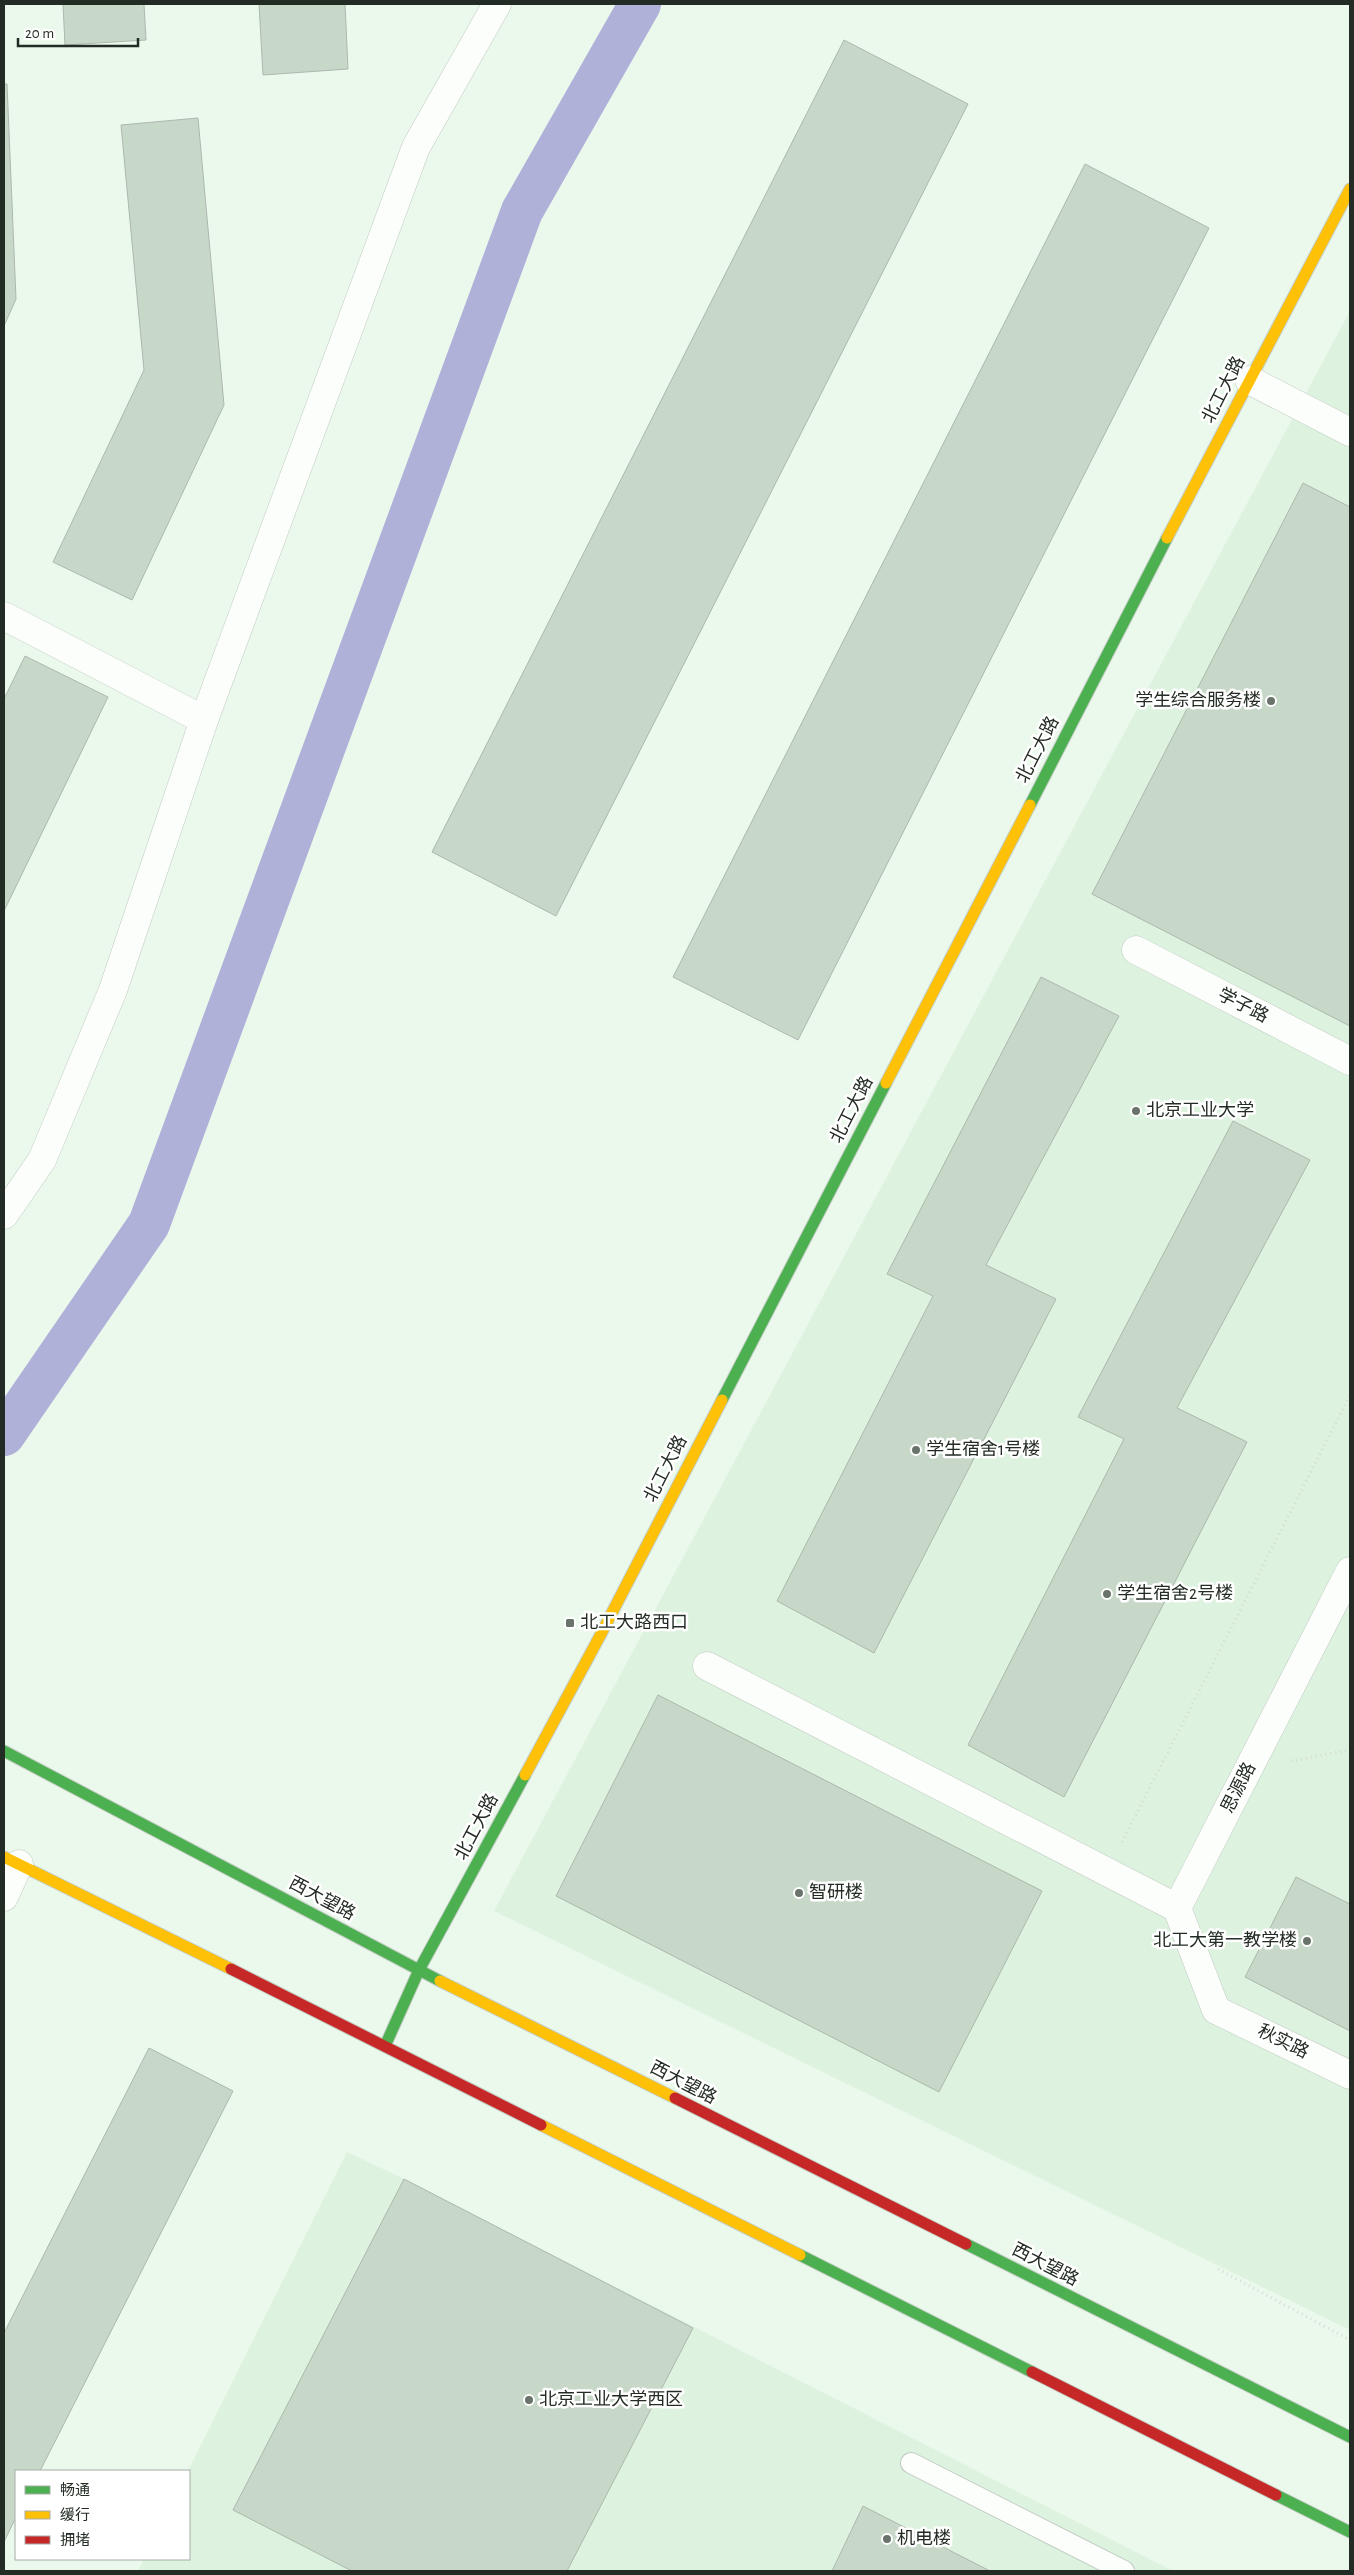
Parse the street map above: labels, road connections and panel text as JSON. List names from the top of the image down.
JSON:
{
  "streets": {
    "main road": ["北工大路", "西大望路"],
    "street": ["学子路", "思源路", "秋实路"]
  },
  "crossings": [
    ["北工大路", "西大望路"],
    ["思源路", "秋实路"]
  ],
  "places": {
    "other": [
      "学生综合服务楼",
      "北京工业大学",
      "学生宿舍1号楼",
      "学生宿舍2号楼",
      "智研楼",
      "北工大第一教学楼",
      "北京工业大学西区",
      "机电楼"
    ],
    "transit": ["北工大路西口"]
  },
  "legend": ["畅通", "缓行", "拥堵"],
  "scale_bar": "20 m"
}
